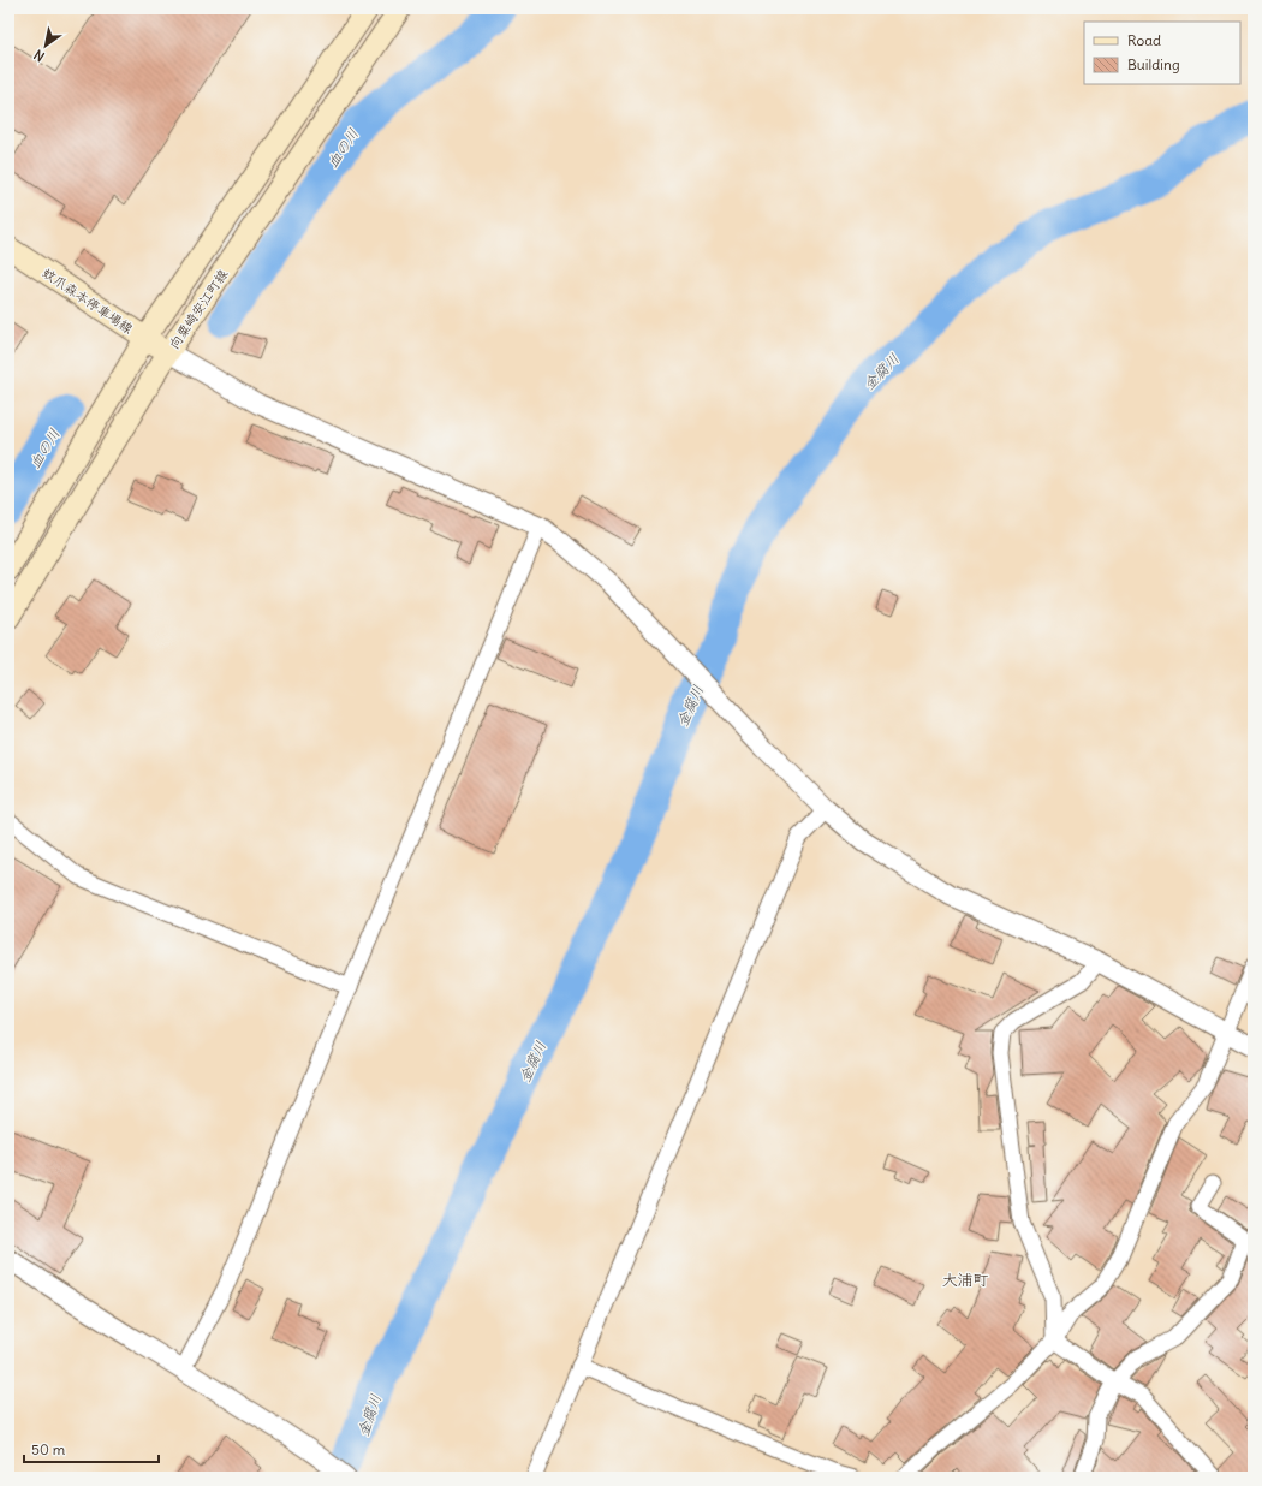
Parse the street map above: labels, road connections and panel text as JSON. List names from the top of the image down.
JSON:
{
  "streets": {
    "main road": ["蚊爪森本停車場線", "向粟崎安江町線"]
  },
  "crossings": [
    ["蚊爪森本停車場線", "向粟崎安江町線"]
  ],
  "districts": ["大浦町"],
  "water": ["血の川", "金腐川"],
  "legend": ["Road", "Building"],
  "scale_bar": "50 m",
  "north": "bottom left"
}
